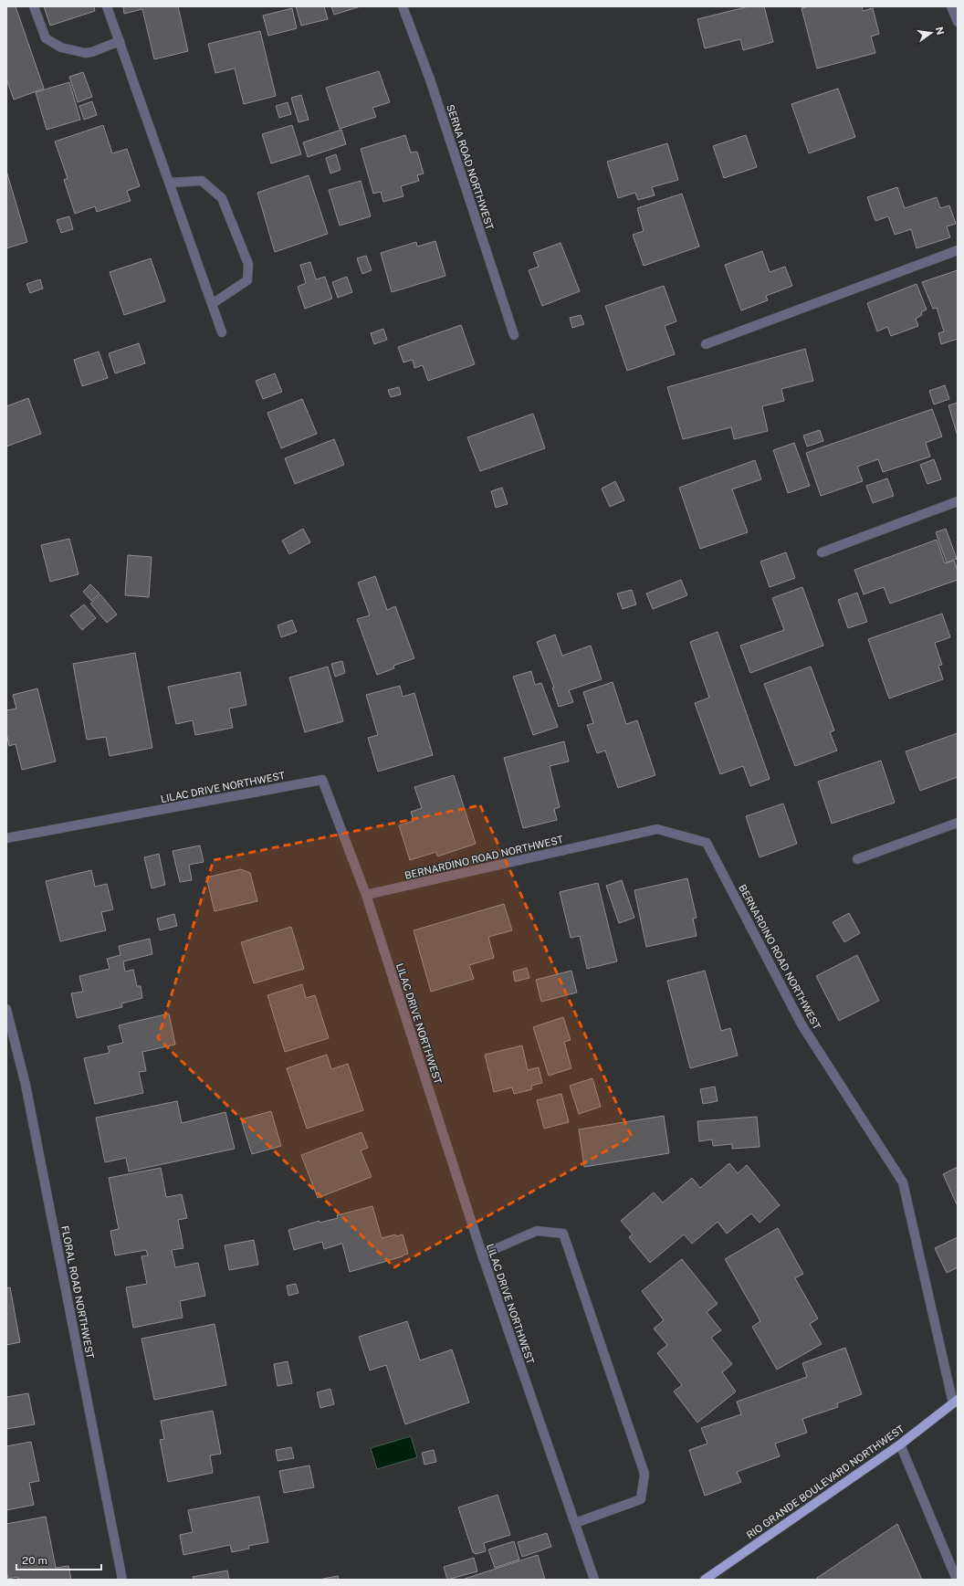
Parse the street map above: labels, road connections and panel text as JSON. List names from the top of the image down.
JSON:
{
  "streets": {
    "main road": ["RIO GRANDE BOULEVARD NORTHWEST"],
    "street": [
      "SERNA ROAD NORTHWEST",
      "LILAC DRIVE NORTHWEST",
      "BERNARDINO ROAD NORTHWEST",
      "FLORAL ROAD NORTHWEST"
    ]
  },
  "crossings": [
    ["LILAC DRIVE NORTHWEST", "BERNARDINO ROAD NORTHWEST"],
    ["BERNARDINO ROAD NORTHWEST", "RIO GRANDE BOULEVARD NORTHWEST"]
  ],
  "scale_bar": "20 m",
  "north": "right"
}
